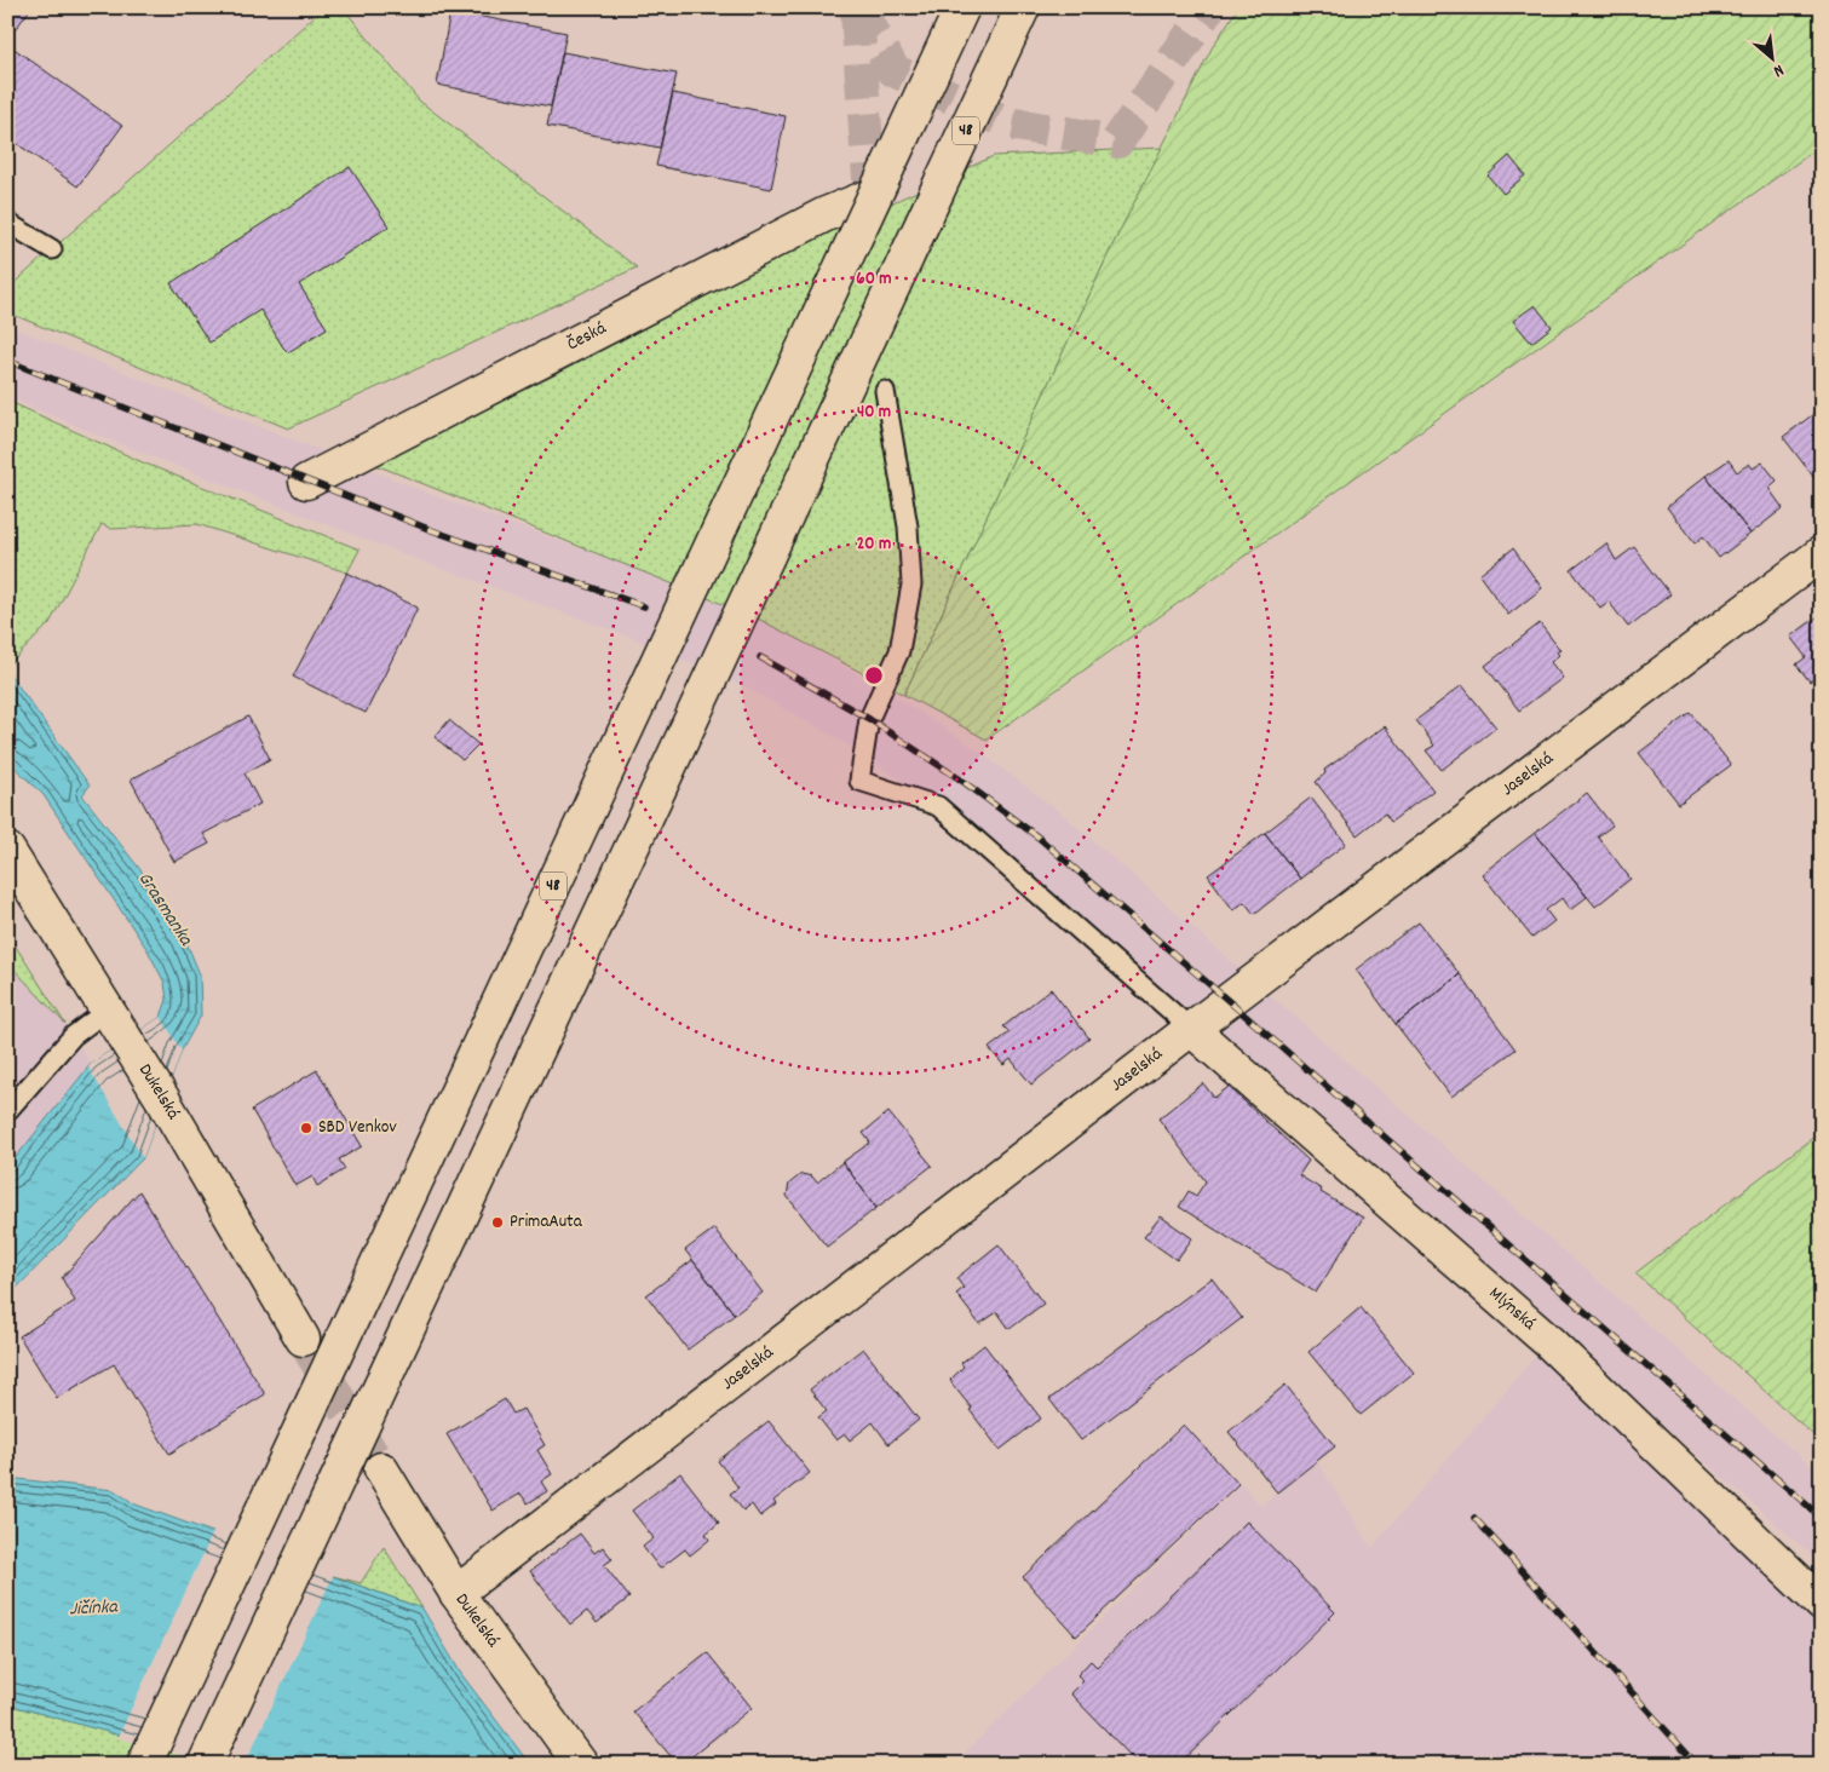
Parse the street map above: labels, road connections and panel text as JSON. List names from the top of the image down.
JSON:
{
  "streets": {
    "main road": [
      "48",
      "Česká",
      "Jaselská",
      "Dukelská",
      "Mlýnská"
    ]
  },
  "crossings": [
    ["Jaselská", "Dukelská"],
    ["Jaselská", "Mlýnská"]
  ],
  "water": ["Grasmanka", "Jičínka"],
  "places": ["SBD Venkov", "PrimaAuta"],
  "north": "bottom right",
  "rings": ["60 m", "40 m", "20 m"]
}
